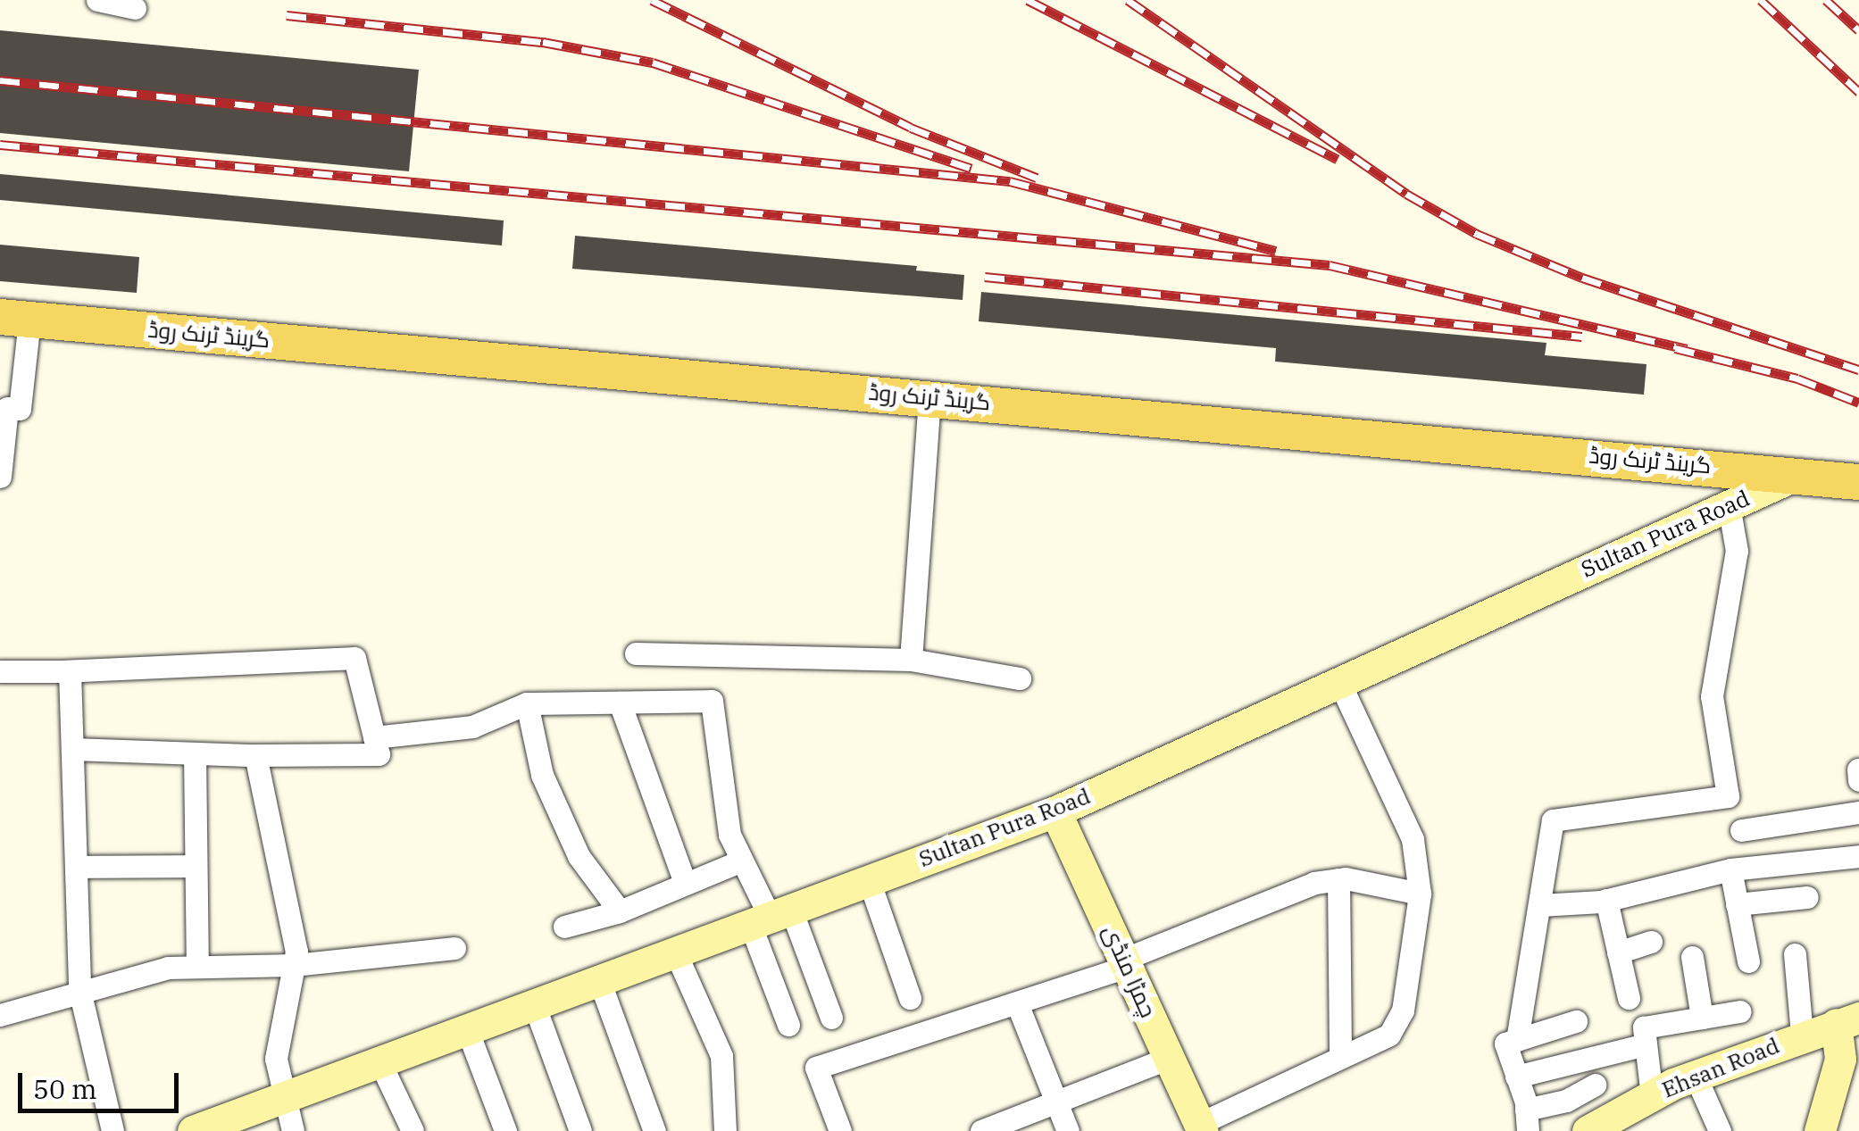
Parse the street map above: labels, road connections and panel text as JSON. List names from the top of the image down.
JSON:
{
  "streets": {
    "main road": [
      "گرینڈ ٹرنک روڈ",
      "Sultan Pura Road",
      "چمڑا منڈی",
      "Ehsan Road"
    ]
  },
  "crossings": [
    ["گرینڈ ٹرنک روڈ", "Sultan Pura Road"],
    ["Sultan Pura Road", "چمڑا منڈی"]
  ],
  "scale_bar": "50 m"
}
